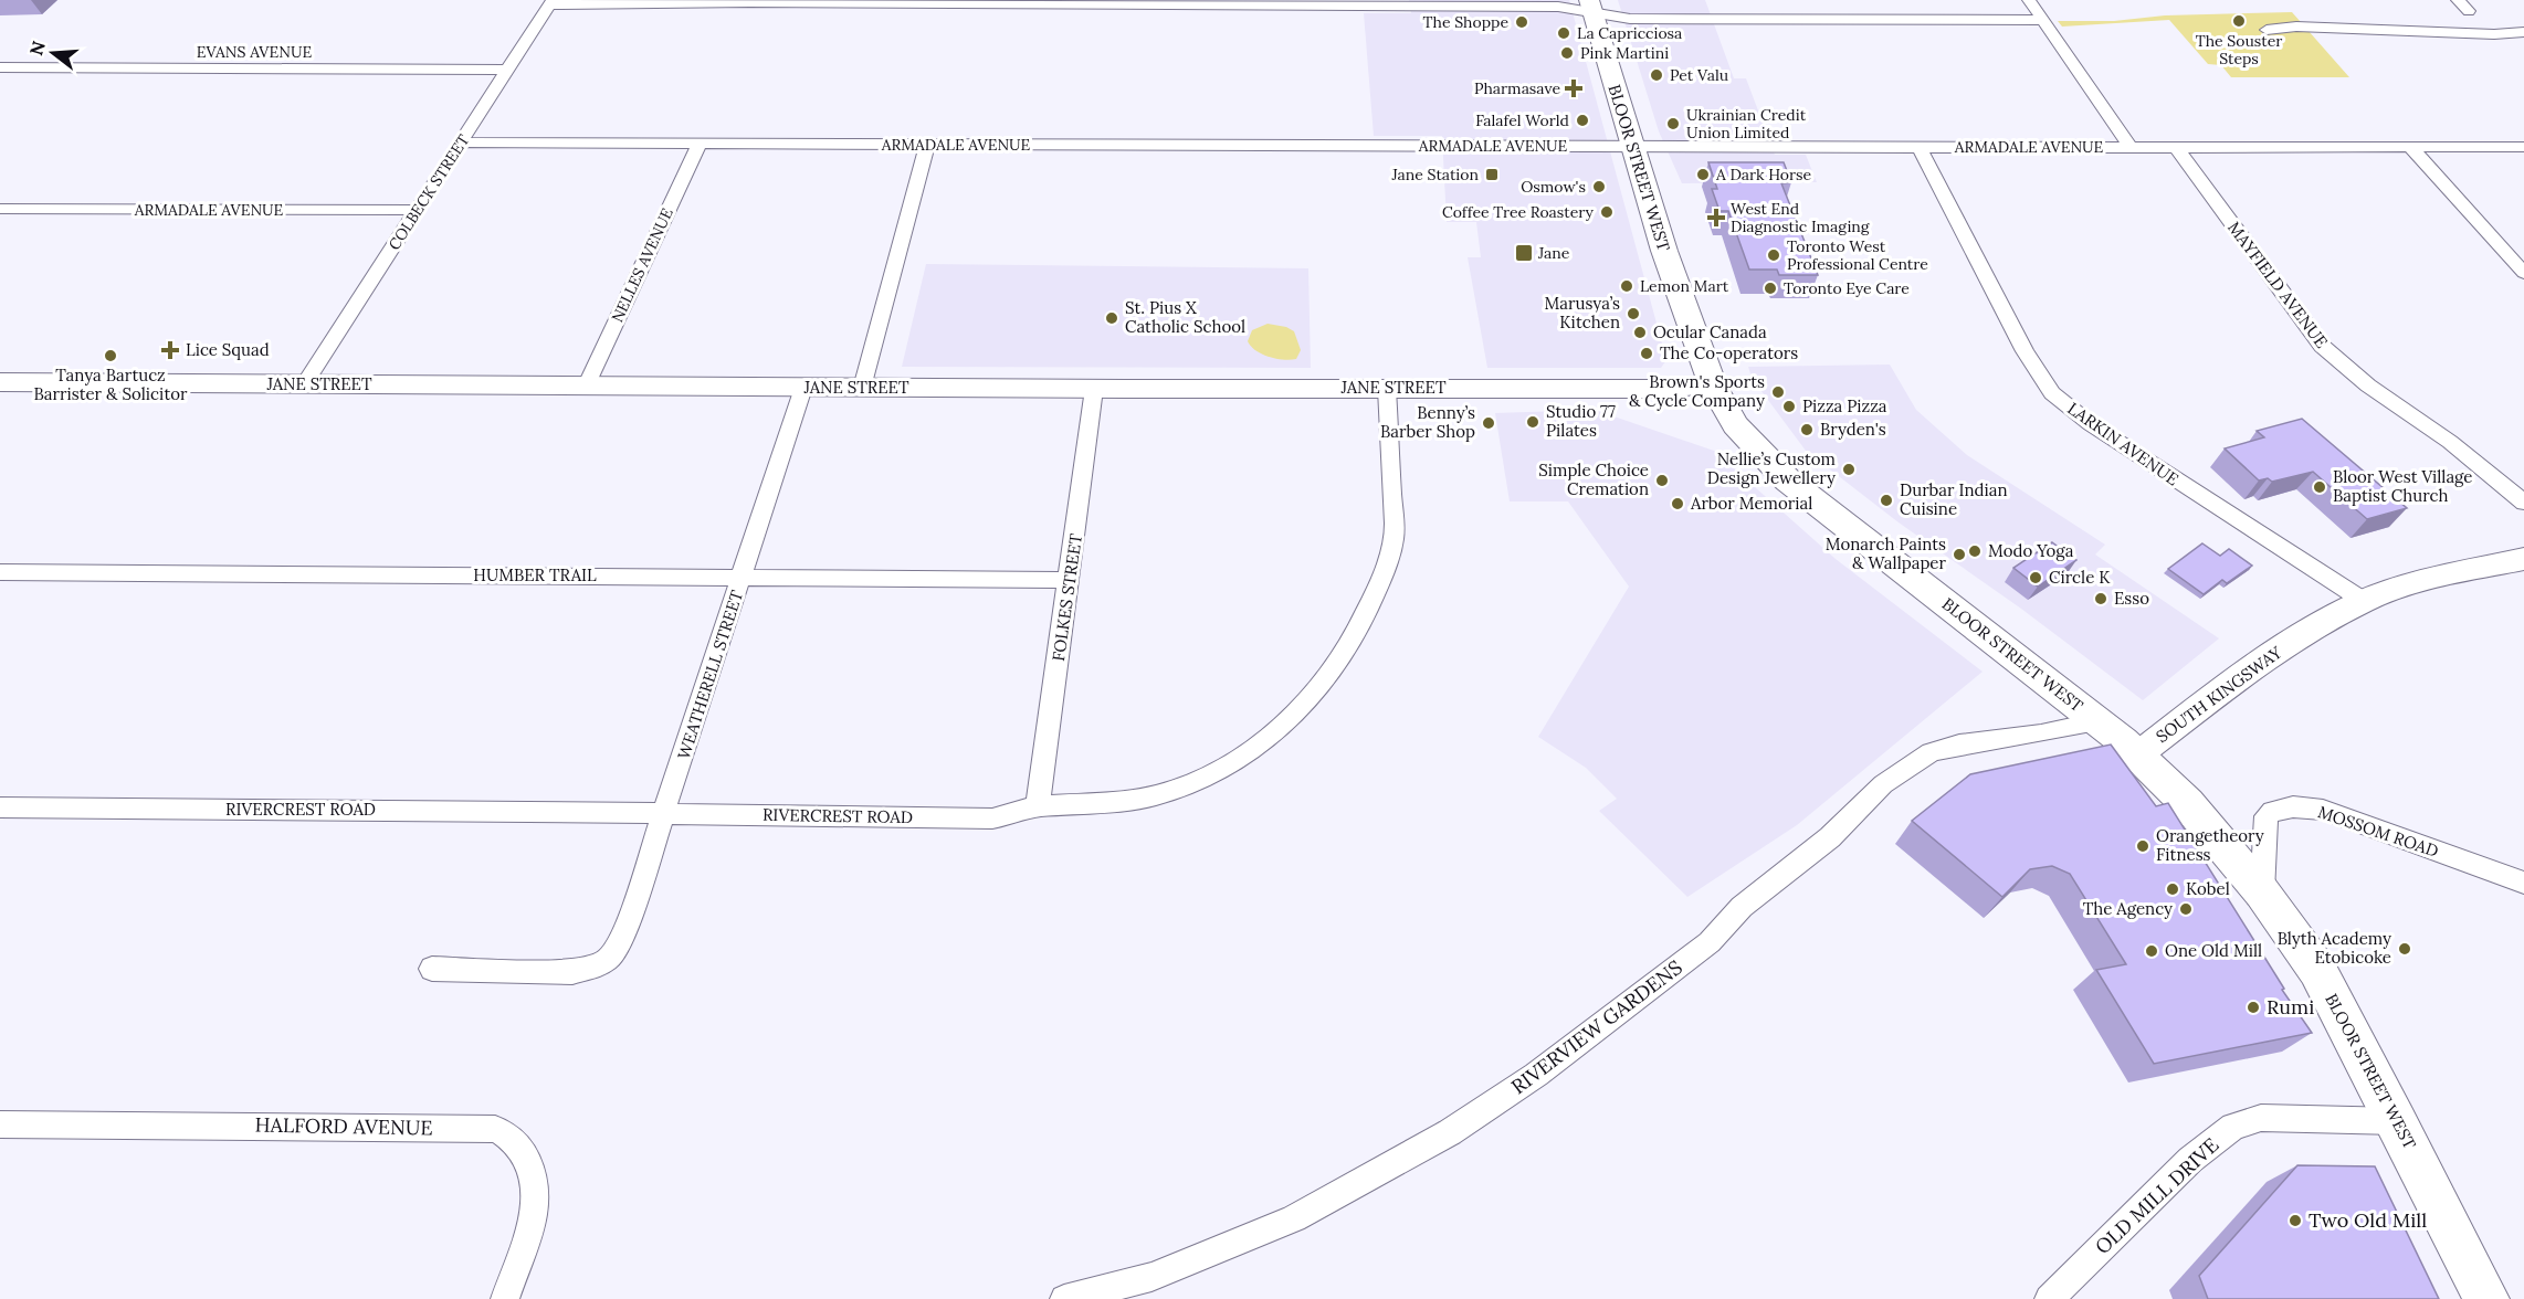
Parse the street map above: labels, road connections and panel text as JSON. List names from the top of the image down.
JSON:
{
  "streets": {
    "main road": ["BLOOR STREET WEST", "JANE STREET", "SOUTH KINGSWAY"],
    "street": [
      "EVANS AVENUE",
      "ARMADALE AVENUE",
      "COLBECK STREET",
      "NELLES AVENUE",
      "MAYFIELD AVENUE",
      "LARKIN AVENUE",
      "HUMBER TRAIL",
      "FOLKES STREET",
      "WEATHERELL STREET",
      "RIVERCREST ROAD",
      "MOSSOM ROAD",
      "RIVERVIEW GARDENS",
      "HALFORD AVENUE",
      "OLD MILL DRIVE"
    ]
  },
  "crossings": [
    ["EVANS AVENUE", "COLBECK STREET"],
    ["ARMADALE AVENUE", "BLOOR STREET WEST"],
    ["ARMADALE AVENUE", "COLBECK STREET"],
    ["ARMADALE AVENUE", "NELLES AVENUE"],
    ["ARMADALE AVENUE", "MAYFIELD AVENUE"],
    ["ARMADALE AVENUE", "LARKIN AVENUE"],
    ["BLOOR STREET WEST", "JANE STREET"],
    ["BLOOR STREET WEST", "SOUTH KINGSWAY"],
    ["BLOOR STREET WEST", "MOSSOM ROAD"],
    ["BLOOR STREET WEST", "RIVERVIEW GARDENS"],
    ["BLOOR STREET WEST", "OLD MILL DRIVE"],
    ["COLBECK STREET", "JANE STREET"],
    ["NELLES AVENUE", "JANE STREET"],
    ["JANE STREET", "FOLKES STREET"],
    ["JANE STREET", "WEATHERELL STREET"],
    ["JANE STREET", "RIVERCREST ROAD"],
    ["LARKIN AVENUE", "SOUTH KINGSWAY"],
    ["HUMBER TRAIL", "FOLKES STREET"],
    ["HUMBER TRAIL", "WEATHERELL STREET"],
    ["FOLKES STREET", "RIVERCREST ROAD"],
    ["WEATHERELL STREET", "RIVERCREST ROAD"]
  ],
  "places": {
    "other": [
      "The Souster Steps",
      "The Shoppe",
      "La Capricciosa",
      "Pink Martini",
      "Pet Valu",
      "Falafel World",
      "Ukrainian Credit Union Limited",
      "A Dark Horse",
      "Osmow's",
      "Coffee Tree Roastery",
      "Toronto West Professional Centre",
      "Lemon Mart",
      "Toronto Eye Care",
      "Marusya’s Kitchen",
      "St. Pius X Catholic School",
      "Ocular Canada",
      "The Co-operators",
      "Tanya Bartucz Barrister & Solicitor",
      "Brown's Sports & Cycle Company",
      "Pizza Pizza",
      "Studio 77 Pilates",
      "Benny’s Barber Shop",
      "Bryden's",
      "Nellie’s Custom Design Jewellery",
      "Simple Choice Cremation",
      "Bloor West Village Baptist Church",
      "Durbar Indian Cuisine",
      "Arbor Memorial",
      "Modo Yoga",
      "Monarch Paints & Wallpaper",
      "Circle K",
      "Esso",
      "Orangetheory Fitness",
      "Kobel",
      "The Agency",
      "Blyth Academy Etobicoke",
      "One Old Mill",
      "Rumi",
      "Two Old Mill"
    ],
    "health": ["Pharmasave", "West End Diagnostic Imaging", "Lice Squad"],
    "transit": ["Jane Station", "Jane"]
  },
  "north": "left"
}
